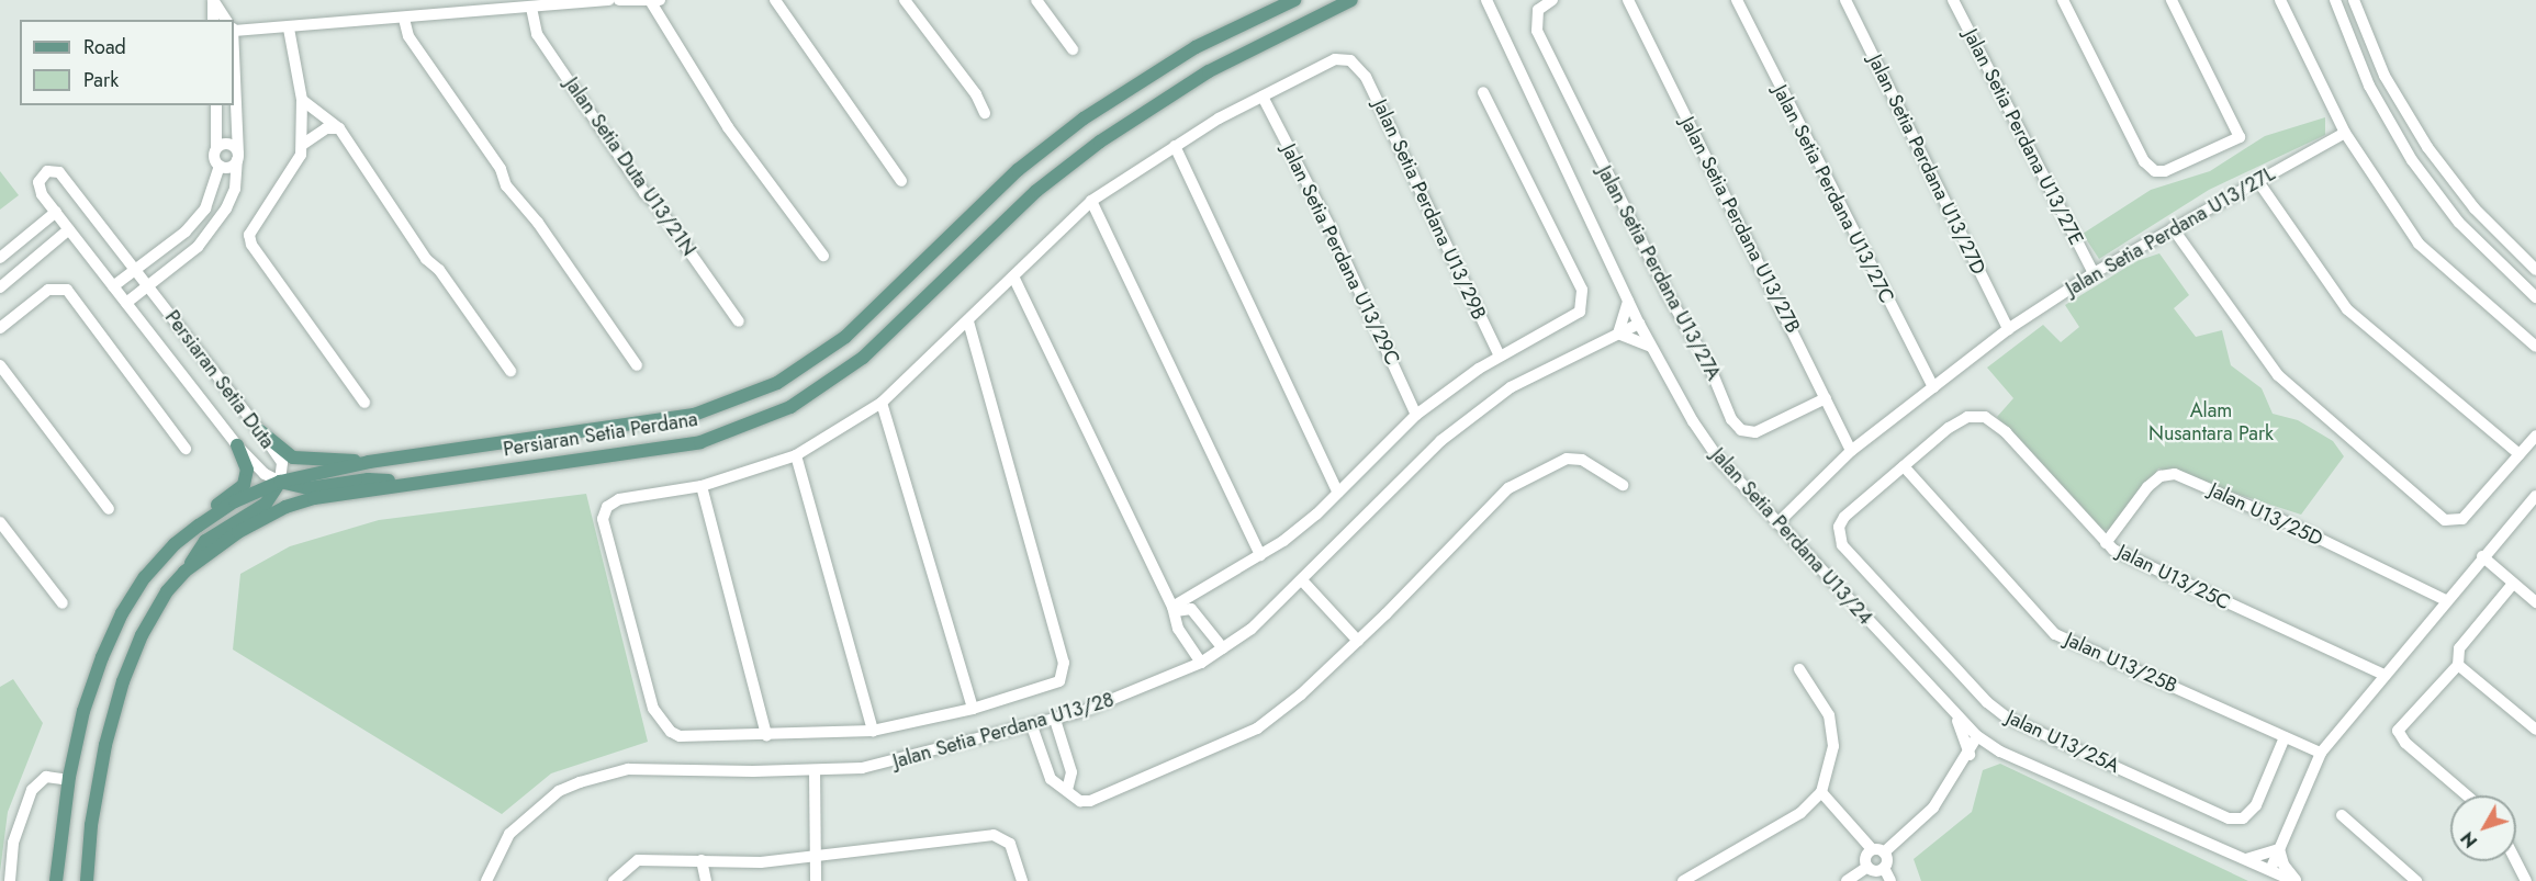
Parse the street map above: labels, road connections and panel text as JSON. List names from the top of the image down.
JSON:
{
  "streets": {
    "main road": ["Persiaran Setia Perdana"],
    "street": [
      "Jalan Setia Perdana U13/27E",
      "Jalan Setia Perdana U13/27D",
      "Jalan Setia Duta U13/21N",
      "Jalan Setia Perdana U13/27C",
      "Jalan Setia Perdana U13/29B",
      "Jalan Setia Perdana U13/27B",
      "Jalan Setia Perdana U13/27L",
      "Jalan Setia Perdana U13/29C",
      "Jalan Setia Perdana U13/27A",
      "Persiaran Setia Duta",
      "Jalan U13/25D",
      "Jalan Setia Perdana U13/24",
      "Jalan U13/25C",
      "Jalan U13/25B",
      "Jalan Setia Perdana U13/28",
      "Jalan U13/25A"
    ]
  },
  "crossings": [
    ["Jalan Setia Perdana U13/27E", "Jalan Setia Perdana U13/27L"],
    ["Jalan Setia Perdana U13/27D", "Jalan Setia Perdana U13/27L"],
    ["Jalan Setia Perdana U13/27C", "Jalan Setia Perdana U13/27L"],
    ["Jalan Setia Perdana U13/29B", "Jalan Setia Perdana U13/29C"],
    ["Jalan Setia Perdana U13/27B", "Jalan Setia Perdana U13/27L"],
    ["Jalan Setia Perdana U13/27B", "Jalan Setia Perdana U13/27A"],
    ["Jalan Setia Perdana U13/27L", "Jalan Setia Perdana U13/24"],
    ["Persiaran Setia Duta", "Persiaran Setia Perdana"],
    ["Jalan U13/25D", "Jalan U13/25C"],
    ["Jalan Setia Perdana U13/24", "Jalan Setia Perdana U13/28"],
    ["Jalan U13/25C", "Jalan U13/25B"],
    ["Jalan U13/25C", "Jalan U13/25A"],
    ["Jalan U13/25B", "Jalan U13/25A"]
  ],
  "parks": ["Alam Nusantara Park"],
  "legend": ["Road", "Park"],
  "north": "bottom left"
}
